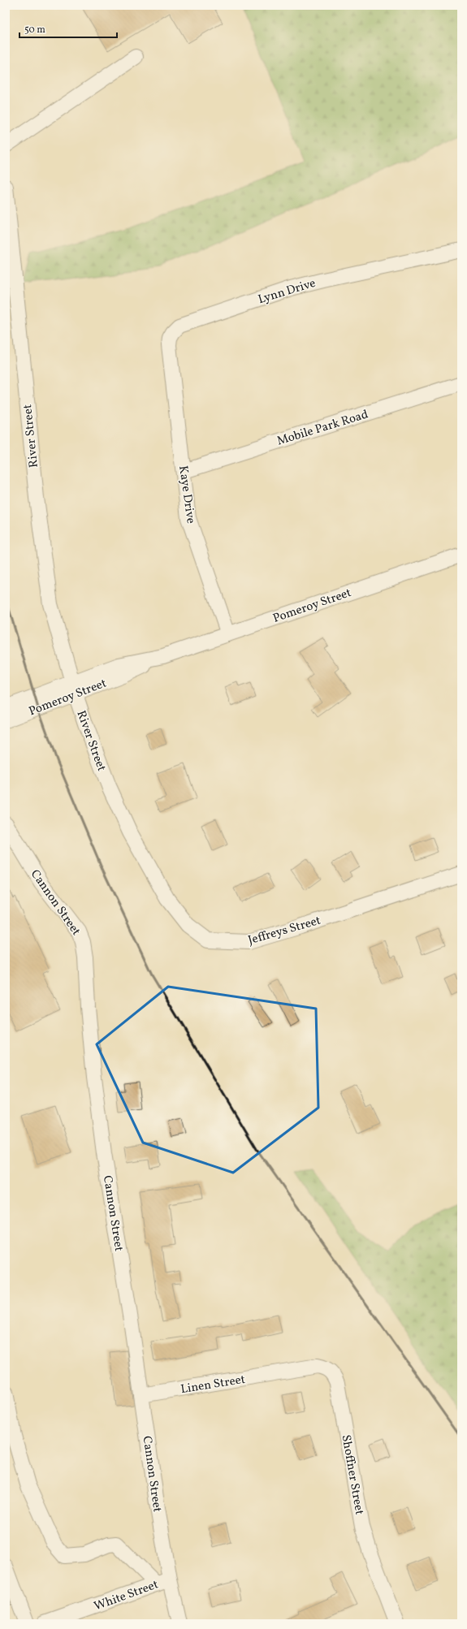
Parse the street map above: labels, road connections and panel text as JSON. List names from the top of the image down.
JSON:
{
  "streets": {
    "street": [
      "Lynn Drive",
      "Mobile Park Road",
      "River Street",
      "Kaye Drive",
      "Pomeroy Street",
      "Cannon Street",
      "Jeffreys Street",
      "Linen Street",
      "Shoffner Street",
      "White Street"
    ]
  },
  "crossings": [
    ["Lynn Drive", "Kaye Drive"],
    ["Mobile Park Road", "Kaye Drive"],
    ["River Street", "Pomeroy Street"],
    ["River Street", "Jeffreys Street"],
    ["Kaye Drive", "Pomeroy Street"],
    ["Cannon Street", "Linen Street"],
    ["Cannon Street", "White Street"],
    ["Linen Street", "Shoffner Street"]
  ],
  "scale_bar": "50 m"
}
